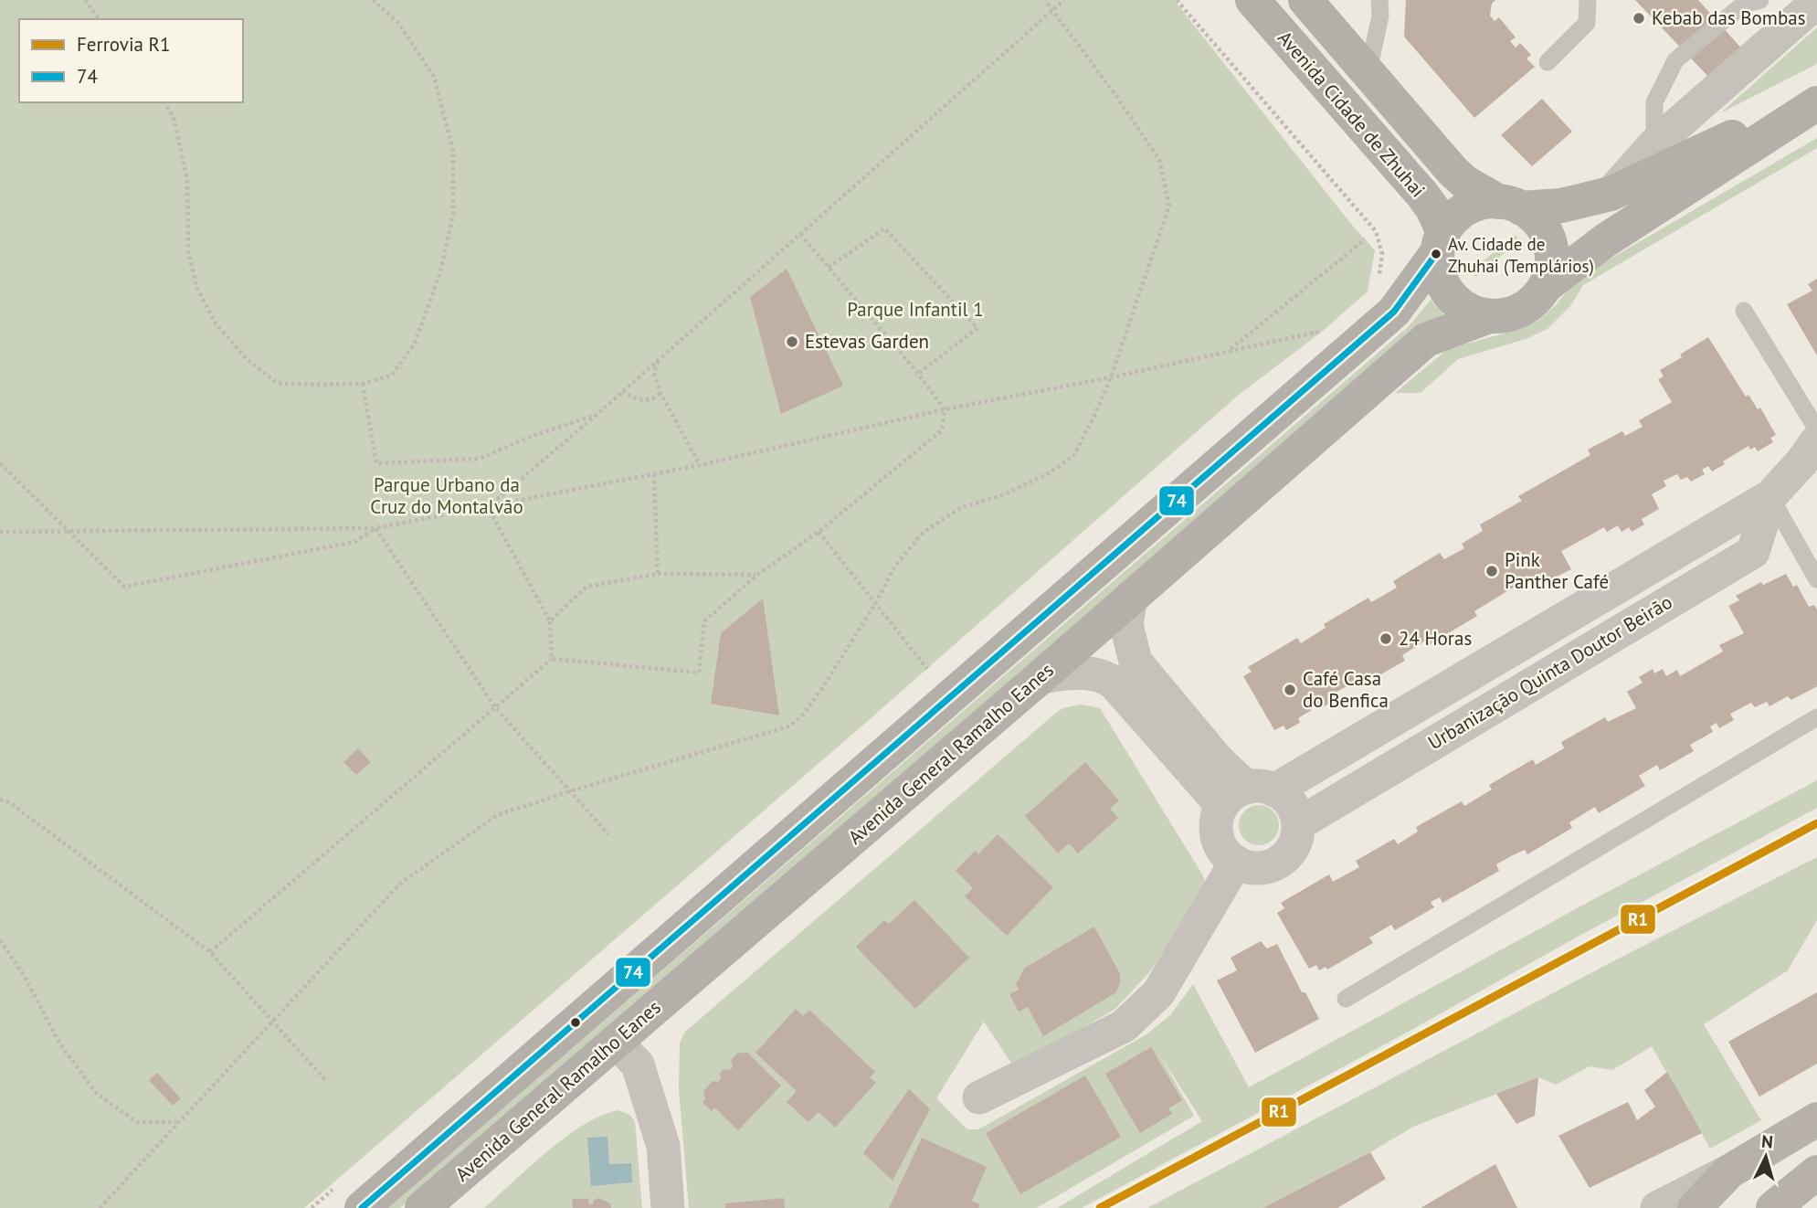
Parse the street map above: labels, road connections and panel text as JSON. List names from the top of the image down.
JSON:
{
  "streets": {
    "main road": ["Avenida Cidade de Zhuhai", "Avenida General Ramalho Eanes"],
    "street": ["Urbanização Quinta Doutor Beirão"]
  },
  "crossings": [
    ["Avenida Cidade de Zhuhai", "Avenida General Ramalho Eanes"]
  ],
  "parks": ["Parque Infantil 1", "Parque Urbano da Cruz do Montalvão"],
  "places": [
    "Kebab das Bombas",
    "Av. Cidade de Zhuhai (Templários)",
    "Estevas Garden",
    "Pink Panther Café",
    "24 Horas",
    "Café Casa do Benfica"
  ],
  "lines": ["transit line 74", "rail line R1"],
  "legend": ["Ferrovia R1", "74"],
  "north": "top"
}
